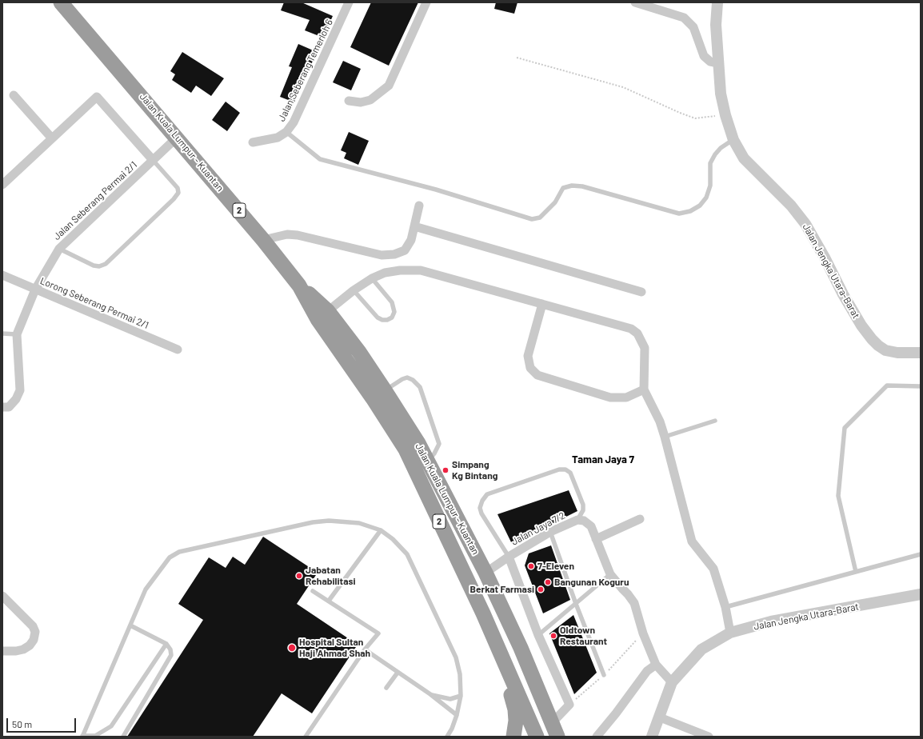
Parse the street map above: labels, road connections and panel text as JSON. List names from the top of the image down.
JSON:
{
  "streets": {
    "highway": ["Jalan Kuala Lumpur - Kuantan", "2"],
    "street": [
      "Jalan Seberang Temerloh 6",
      "Jalan Seberang Permai 2/1",
      "Jalan Jengka Utara-Barat",
      "Lorong Seberang Permai 2/1",
      "Jalan Jaya 7/2"
    ]
  },
  "crossings": [
    ["Jalan Kuala Lumpur - Kuantan", "Jalan Seberang Permai 2/1"],
    ["Jalan Kuala Lumpur - Kuantan", "Jalan Jaya 7/2"],
    ["Jalan Seberang Permai 2/1", "Lorong Seberang Permai 2/1"],
    ["Jalan Jengka Utara-Barat", "Jalan Jaya 7/2"]
  ],
  "districts": ["Taman Jaya 7"],
  "places": [
    "Simpang Kg Bintang",
    "7-Eleven",
    "Jabatan Rehabilitasi",
    "Bangunan Koguru",
    "Berkat Farmasi",
    "Oldtown Restaurant",
    "Hospital Sultan Haji Ahmad Shah"
  ],
  "scale_bar": "50 m"
}
